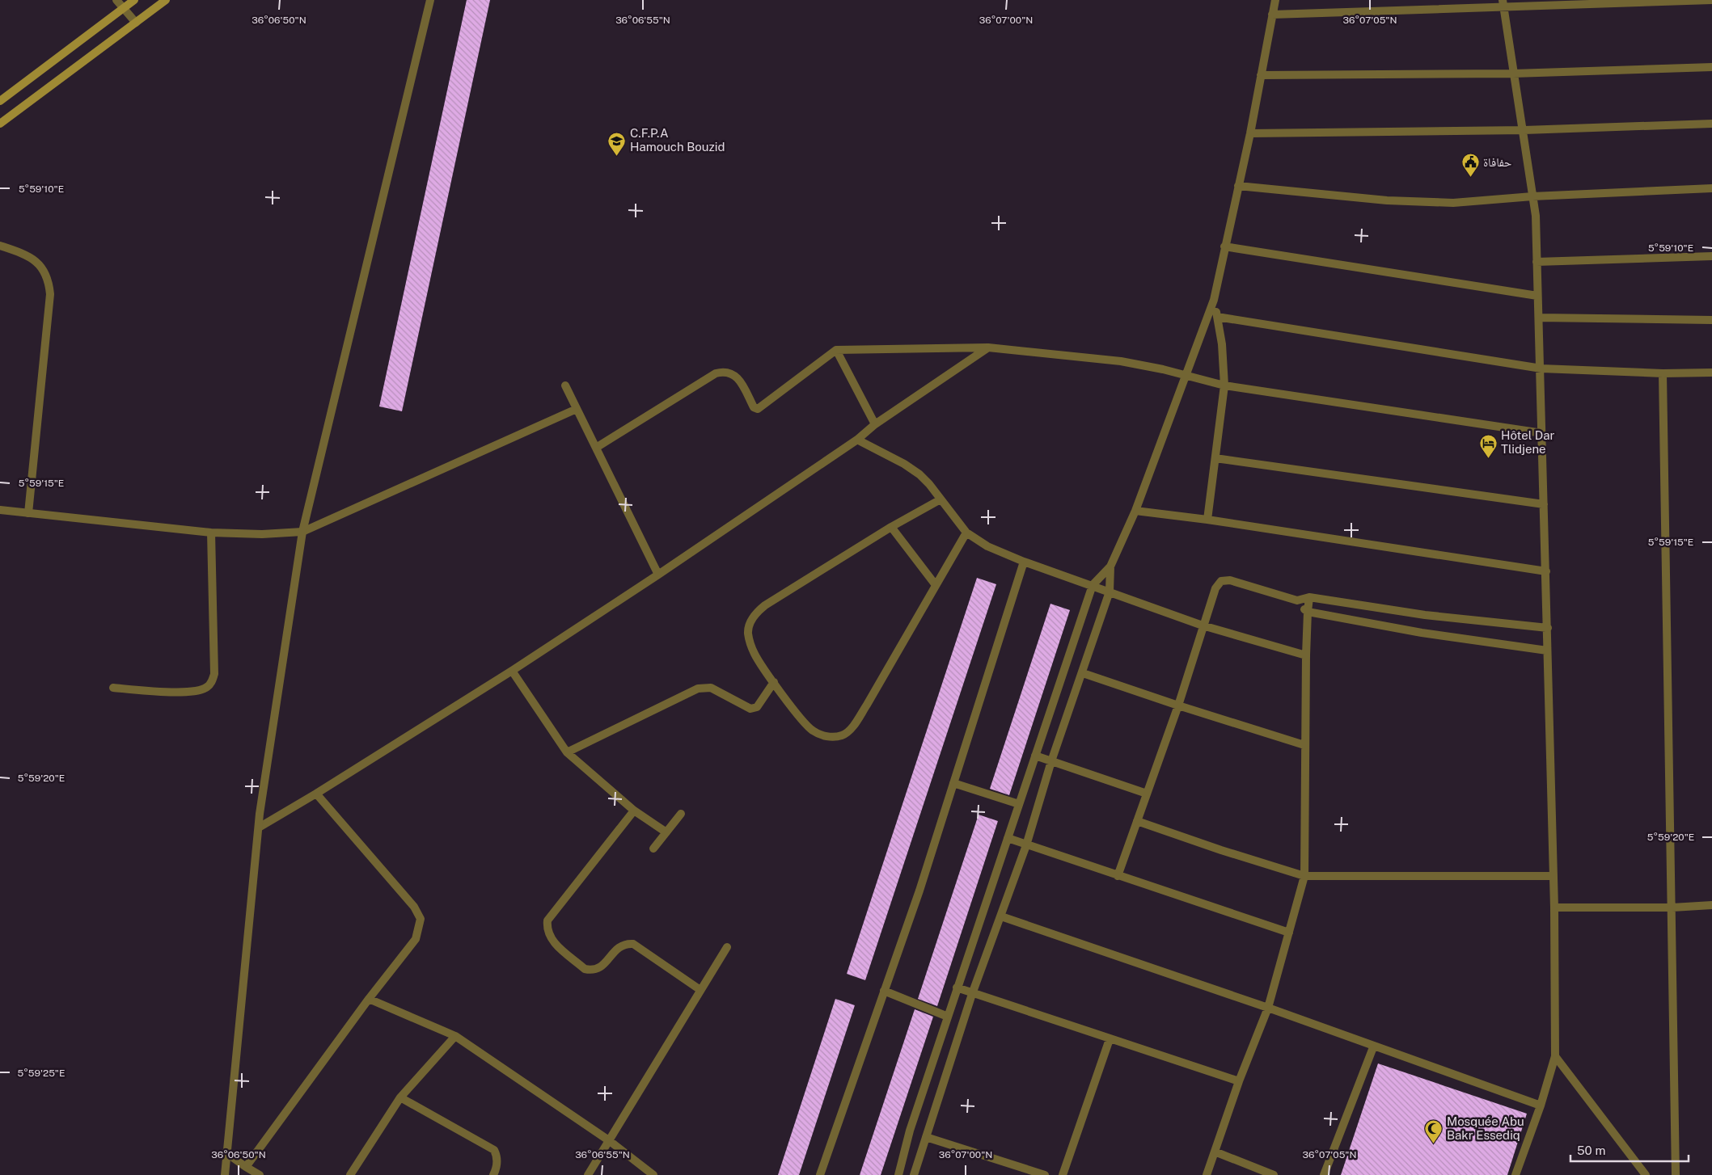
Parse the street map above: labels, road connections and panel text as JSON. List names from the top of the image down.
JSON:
{
  "places": {
    "school or university": ["C.F.P.A Hamouch Bouzid"],
    "public building": ["حفافاة"],
    "hotel": ["Hôtel Dar Tlidjene"],
    "mosque": ["Mosquée Abu Bakr Essediq"]
  },
  "scale_bar": "50 m",
  "coordinates": [
    "36°06'50\"N",
    "36°06'55\"N",
    "36°07'00\"N",
    "36°07'05\"N",
    "5°59'10\"E",
    "5°59'15\"E",
    "5°59'20\"E",
    "5°59'25\"E"
  ]
}
